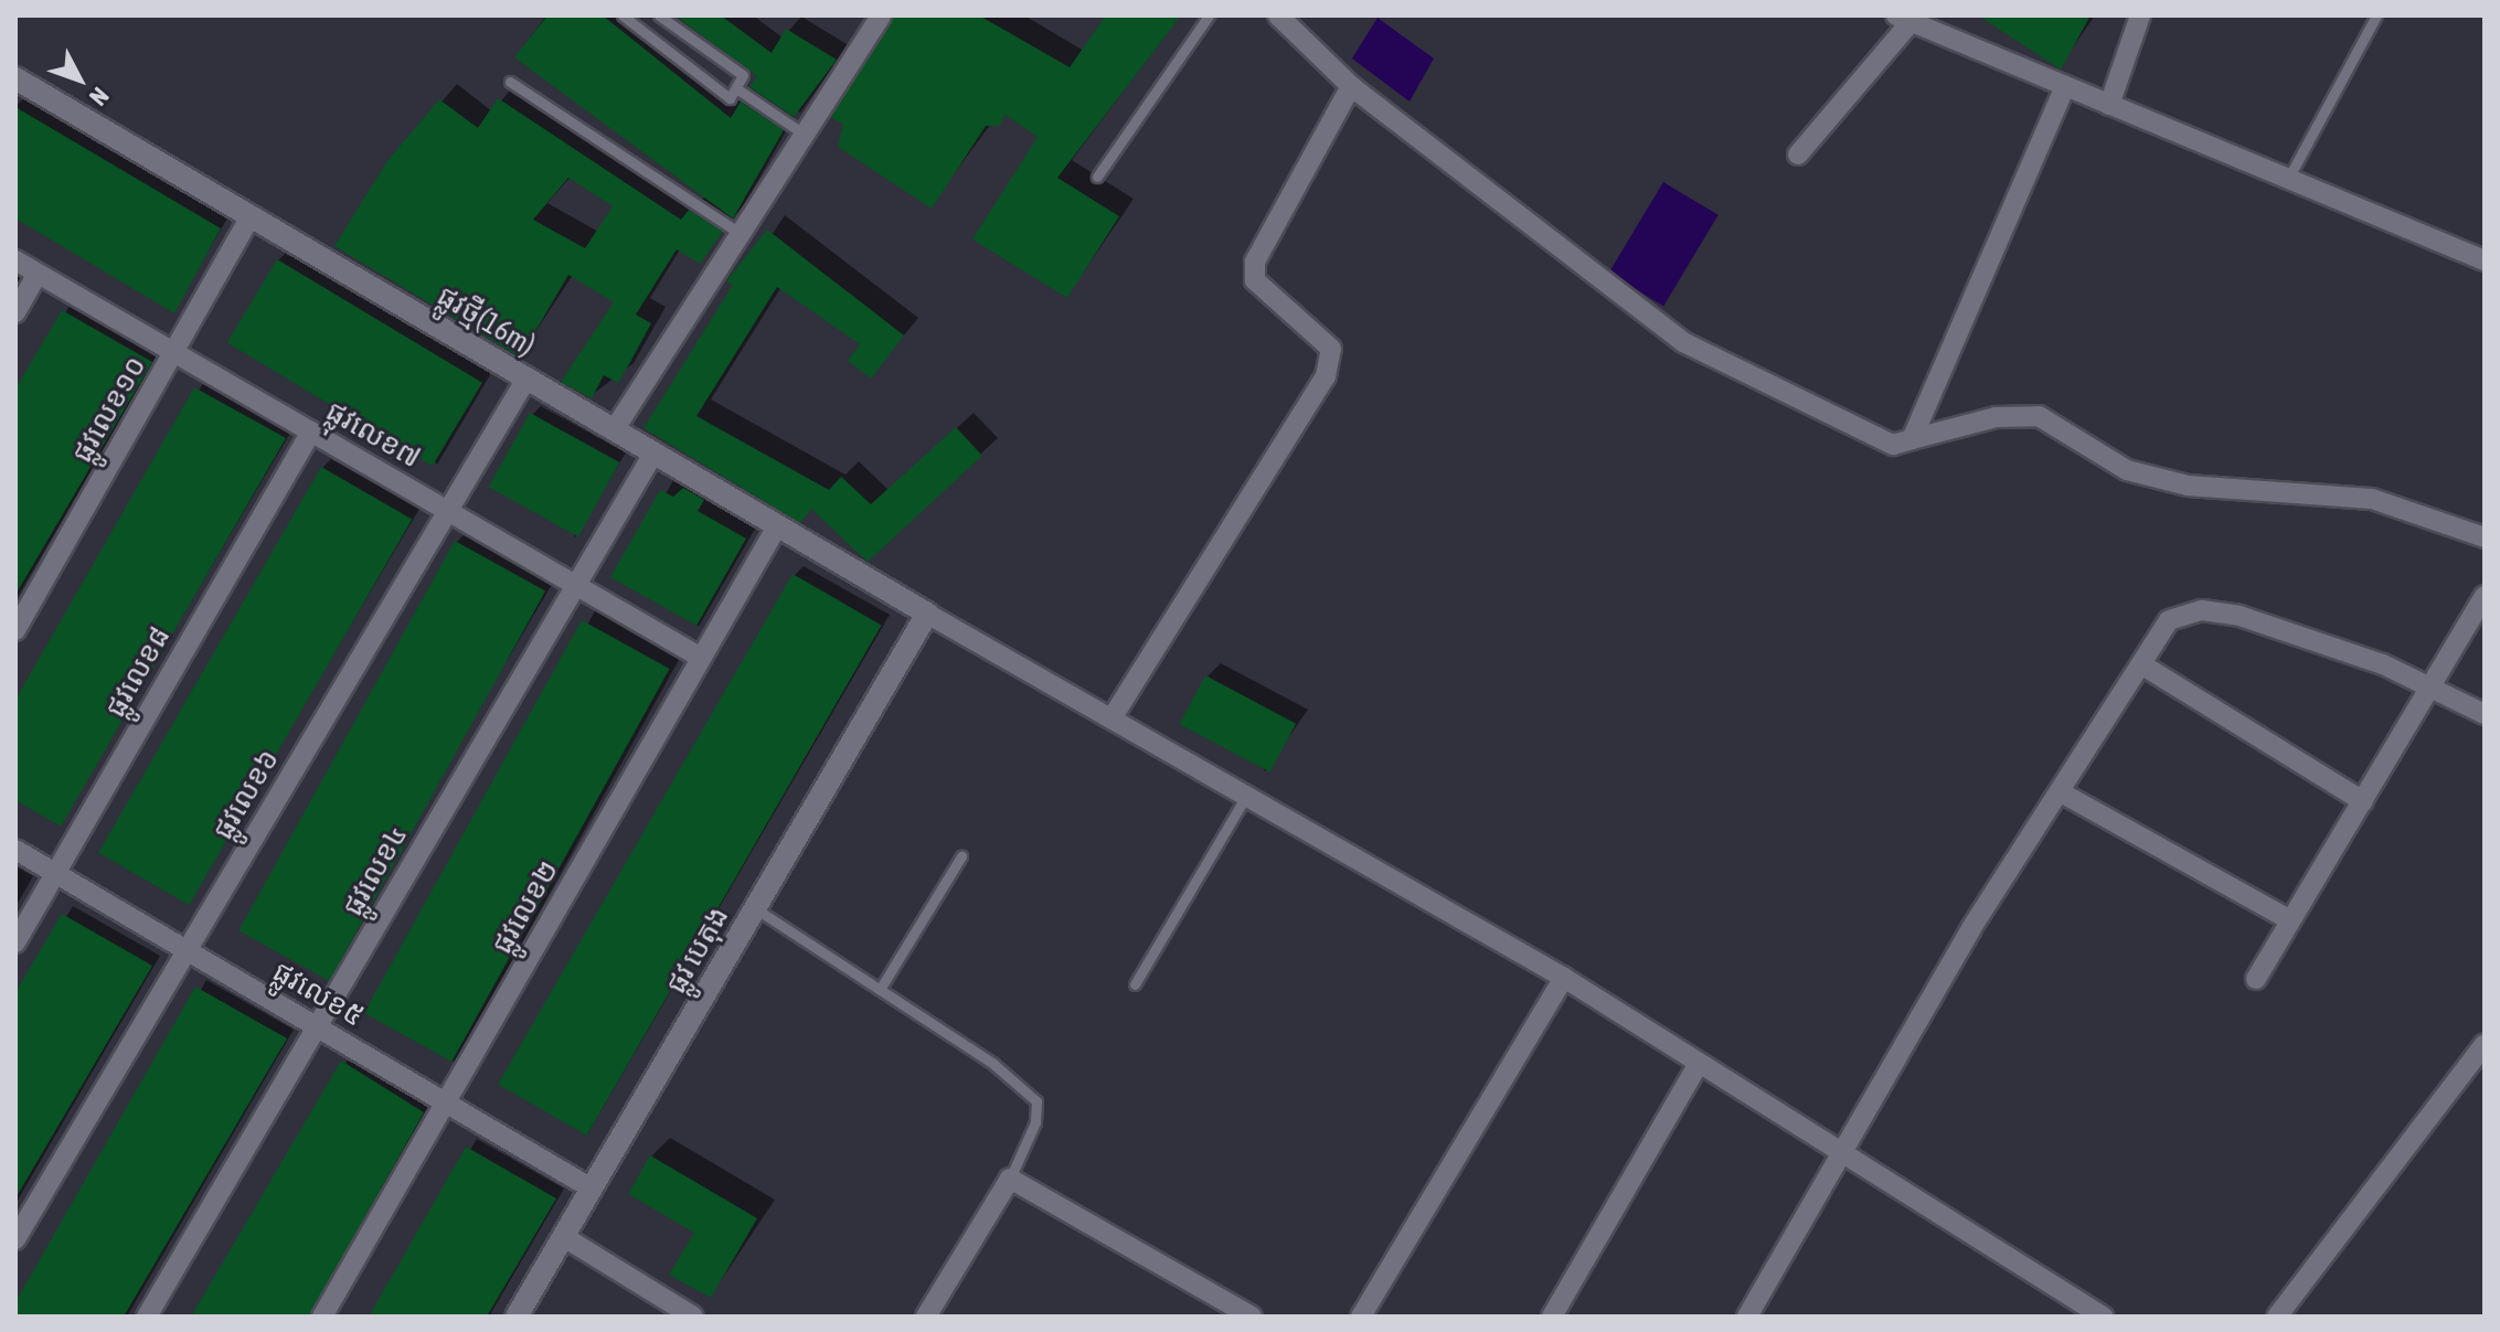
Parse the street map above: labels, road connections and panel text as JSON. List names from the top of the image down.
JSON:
{
  "streets": {
    "street": [
      "ផ្លូវថ្មី(16m)",
      "ផ្លូវលេខ១០",
      "ផ្លុវលេខ៧",
      "ផ្លូវលេខ៨",
      "ផ្លូវលេខ៦",
      "ផ្លូវលេខ៤",
      "ផ្លូវលេខ២",
      "ផ្លូវ បេតុង",
      "ផ្លូវលេខ៥"
    ]
  },
  "crossings": [
    ["ផ្លូវថ្មី(16m)", "ផ្លូវលេខ១០"],
    ["ផ្លូវថ្មី(16m)", "ផ្លូវលេខ៦"],
    ["ផ្លូវថ្មី(16m)", "ផ្លូវលេខ៤"],
    ["ផ្លូវថ្មី(16m)", "ផ្លូវលេខ២"],
    ["ផ្លូវថ្មី(16m)", "ផ្លូវ បេតុង"],
    ["ផ្លូវលេខ១០", "ផ្លុវលេខ៧"],
    ["ផ្លុវលេខ៧", "ផ្លូវលេខ៨"],
    ["ផ្លុវលេខ៧", "ផ្លូវលេខ៦"],
    ["ផ្លុវលេខ៧", "ផ្លូវលេខ៤"],
    ["ផ្លុវលេខ៧", "ផ្លូវលេខ២"],
    ["ផ្លូវលេខ៨", "ផ្លូវលេខ៥"],
    ["ផ្លូវលេខ៦", "ផ្លូវលេខ៥"],
    ["ផ្លូវលេខ៤", "ផ្លូវលេខ៥"],
    ["ផ្លូវលេខ២", "ផ្លូវលេខ៥"],
    ["ផ្លូវ បេតុង", "ផ្លូវលេខ៥"]
  ],
  "north": "bottom right"
}
